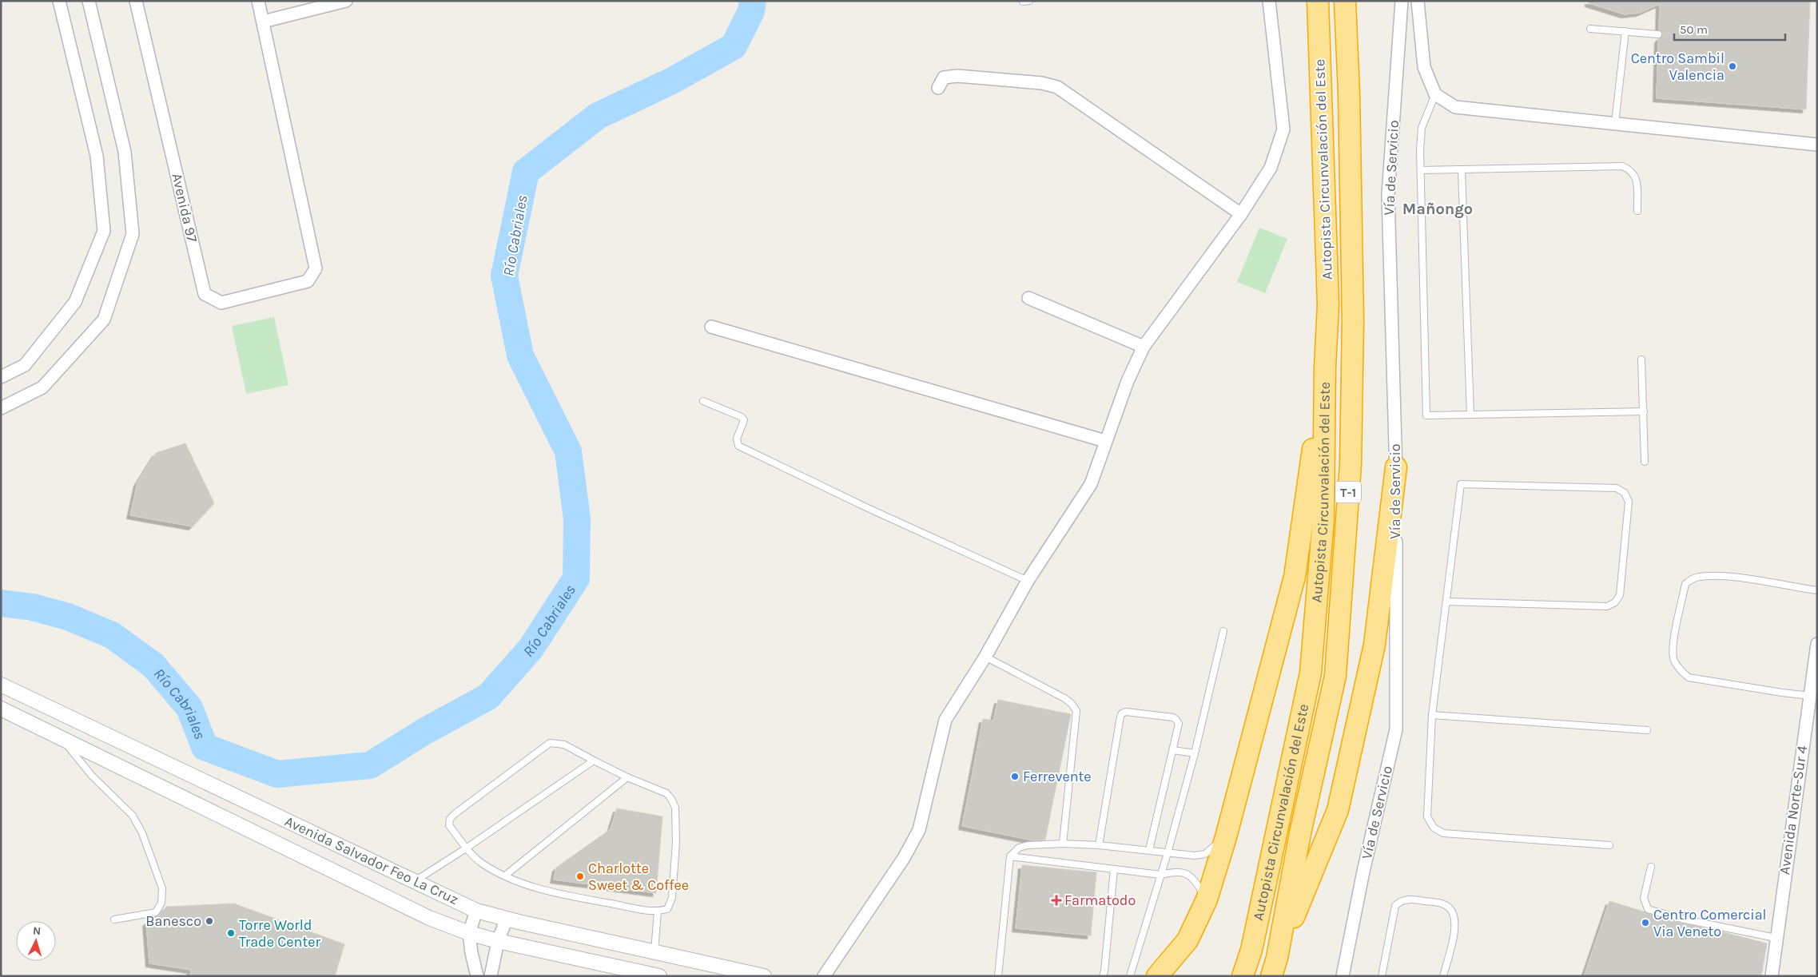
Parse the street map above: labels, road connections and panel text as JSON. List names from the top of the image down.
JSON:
{
  "streets": {
    "highway": ["Autopista Circunvalación del Este", "T-1"],
    "street": [
      "Vía de Servicio",
      "Avenida 97",
      "Avenida Norte-Sur 4",
      "Avenida Salvador Feo La Cruz"
    ]
  },
  "districts": ["Mañongo"],
  "water": ["Río Cabriales"],
  "places": {
    "other": [
      "Centro Sambil Valencia",
      "Ferrevente",
      "Charlotte Sweet & Coffee",
      "Banesco",
      "Centro Comercial Via Veneto",
      "Torre World Trade Center"
    ],
    "health": ["Farmatodo"]
  },
  "scale_bar": "50 m",
  "north": "top"
}
